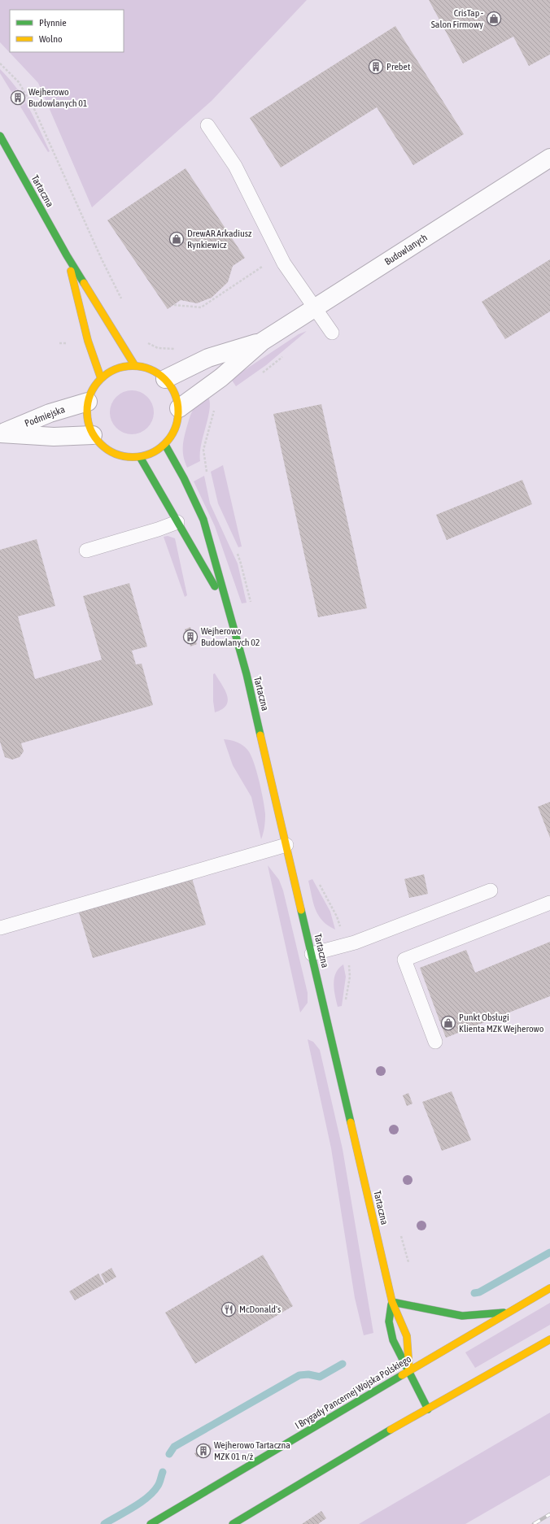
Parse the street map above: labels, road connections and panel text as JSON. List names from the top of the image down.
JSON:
{
  "streets": {
    "street": [
      "Tartaczna",
      "Budowlanych",
      "Podmiejska",
      "I Brygady Pancernej Wojska Polskiego"
    ]
  },
  "crossings": [
    ["Tartaczna", "Budowlanych"],
    ["Tartaczna", "Podmiejska"],
    ["Tartaczna", "I Brygady Pancernej Wojska Polskiego"],
    ["Budowlanych", "Podmiejska"]
  ],
  "places": {
    "shop": ["CrisTap - Salon Firmowy", "DrewAR Arkadiusz Rynkiewicz", "Punkt Obsługi Klienta MZK Wejherowo"],
    "building": [
      "Prebet",
      "Wejherowo Budowlanych 01",
      "Wejherowo Budowlanych 02",
      "Wejherowo Tartaczna MZK 01 n/ż"
    ],
    "restaurant": ["McDonald's"]
  },
  "legend": ["Płynnie", "Wolno"]
}
